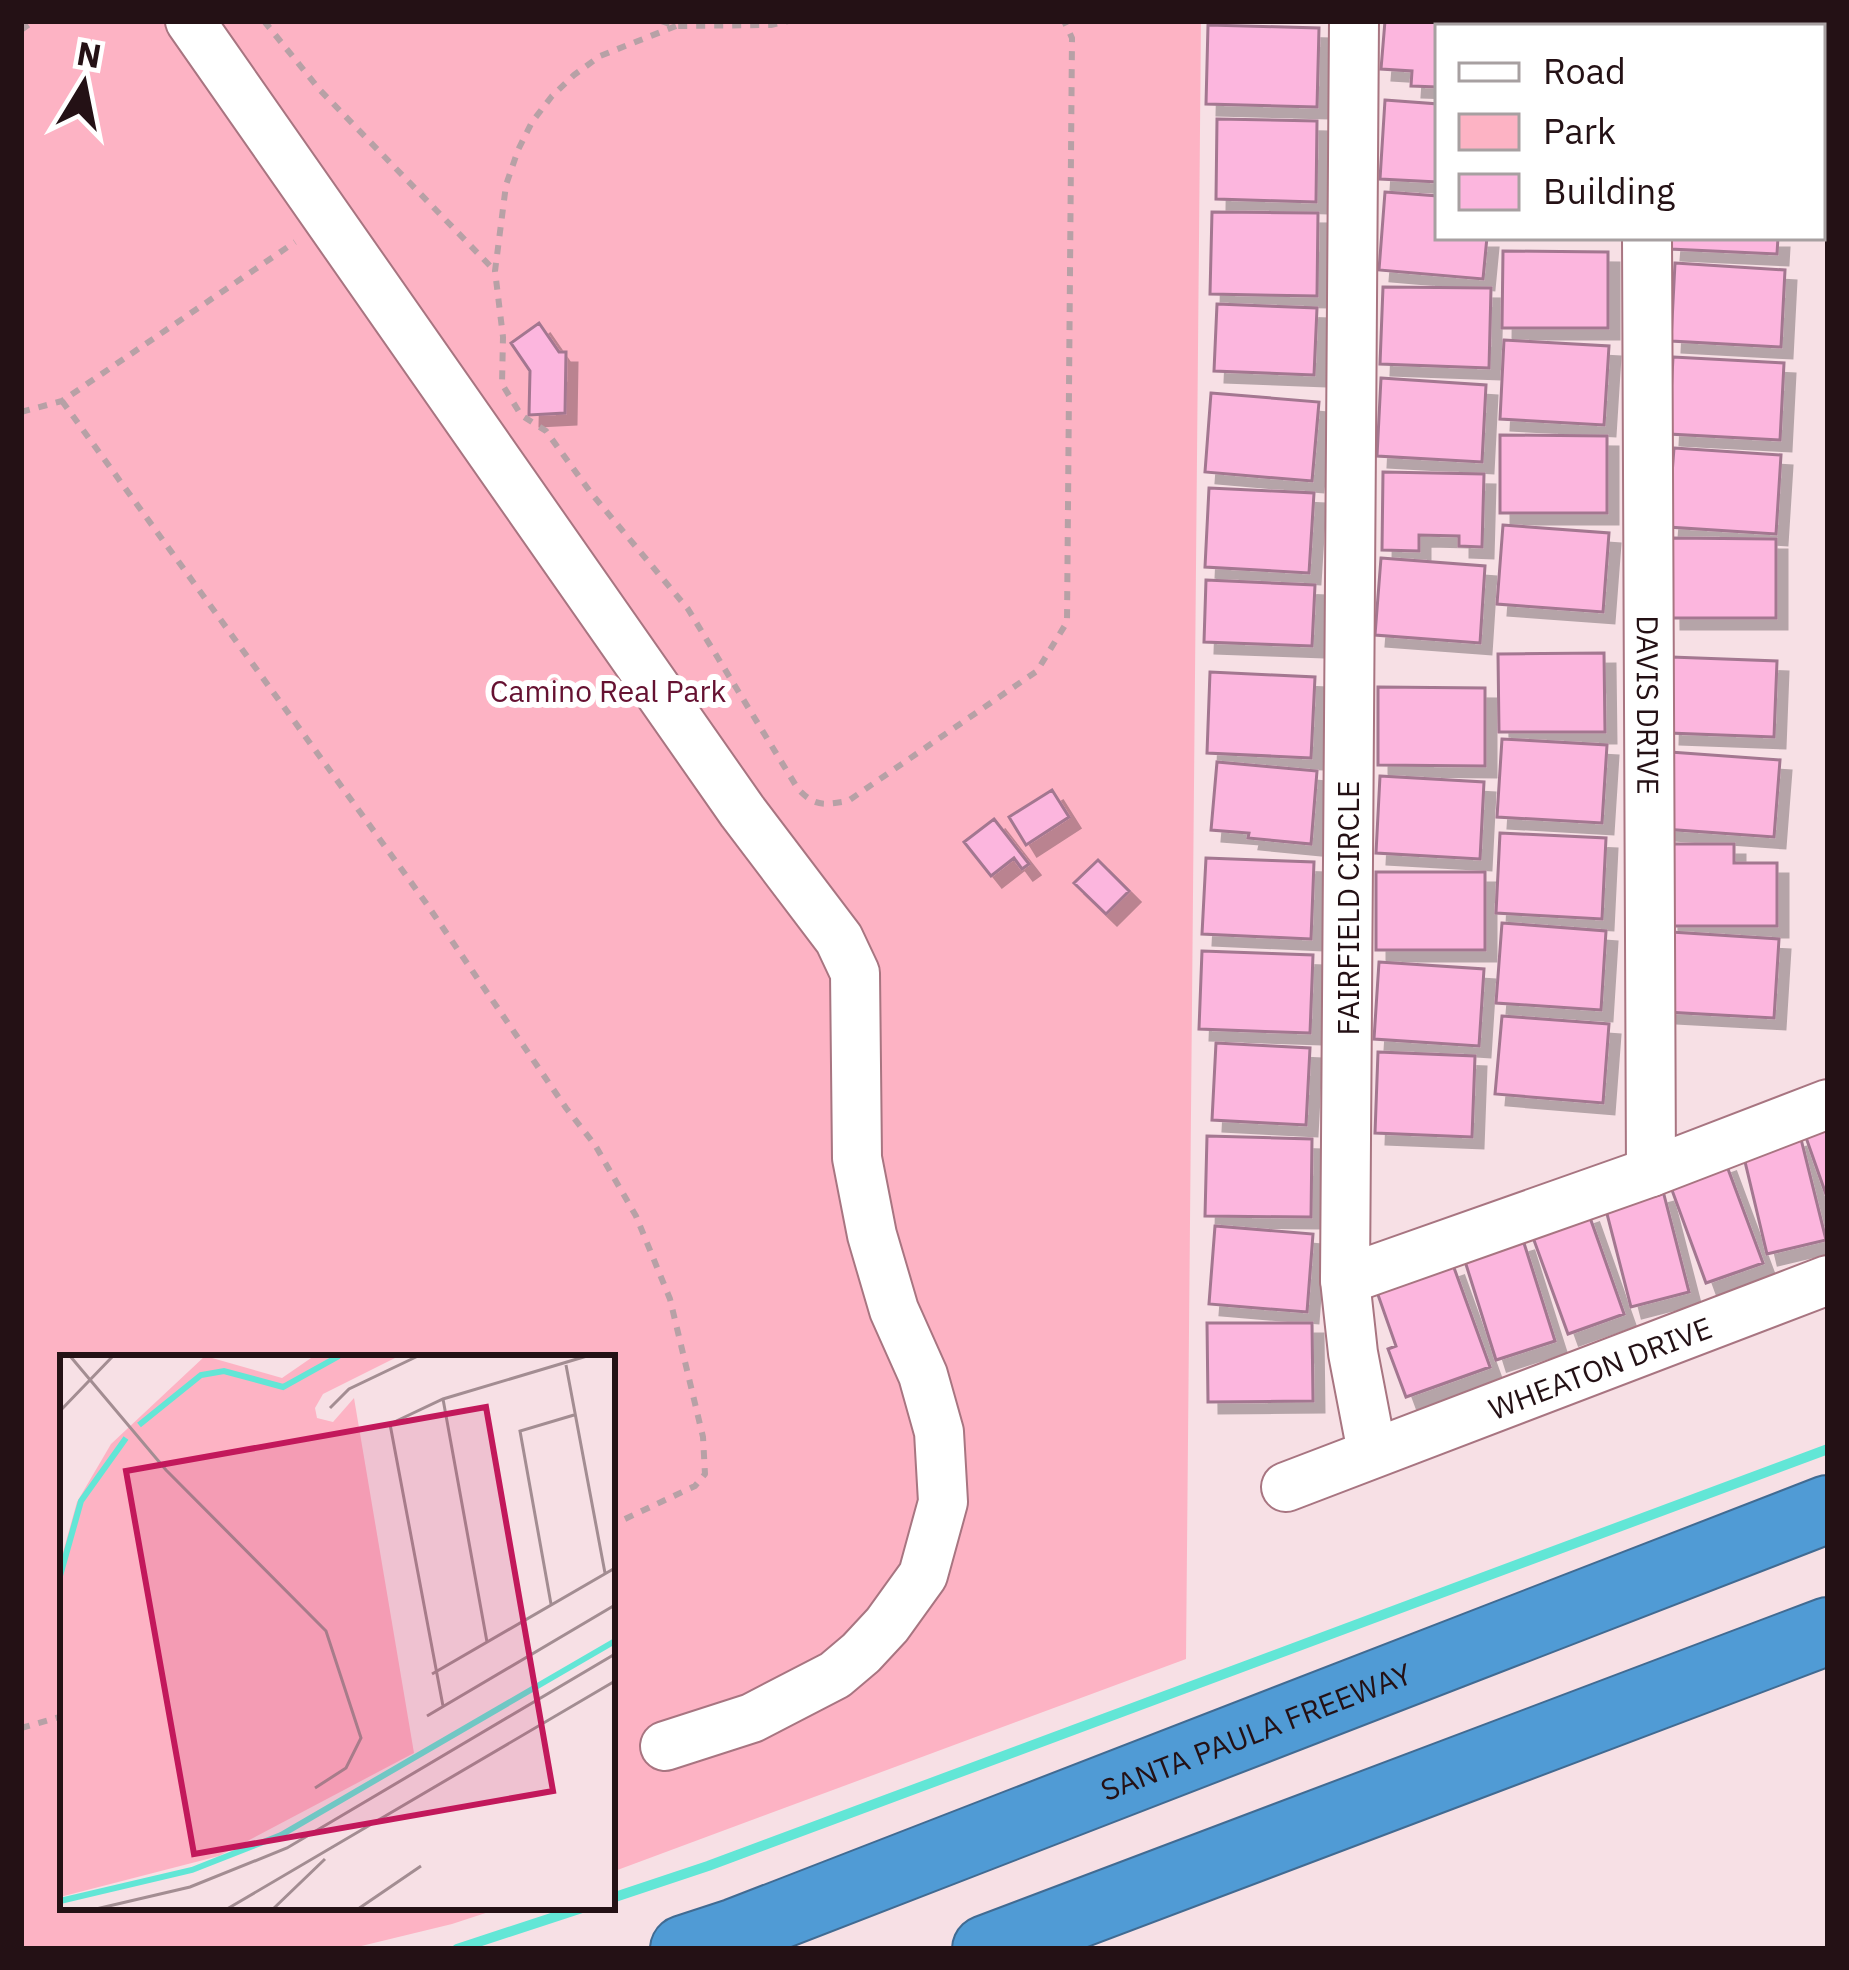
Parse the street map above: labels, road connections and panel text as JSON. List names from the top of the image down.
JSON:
{
  "streets": {
    "highway": ["SANTA PAULA FREEWAY"],
    "lane": ["DAVIS DRIVE", "FAIRFIELD CIRCLE", "WHEATON DRIVE"]
  },
  "parks": ["Camino Real Park"],
  "legend": ["Road", "Park", "Building"],
  "north": "top"
}
